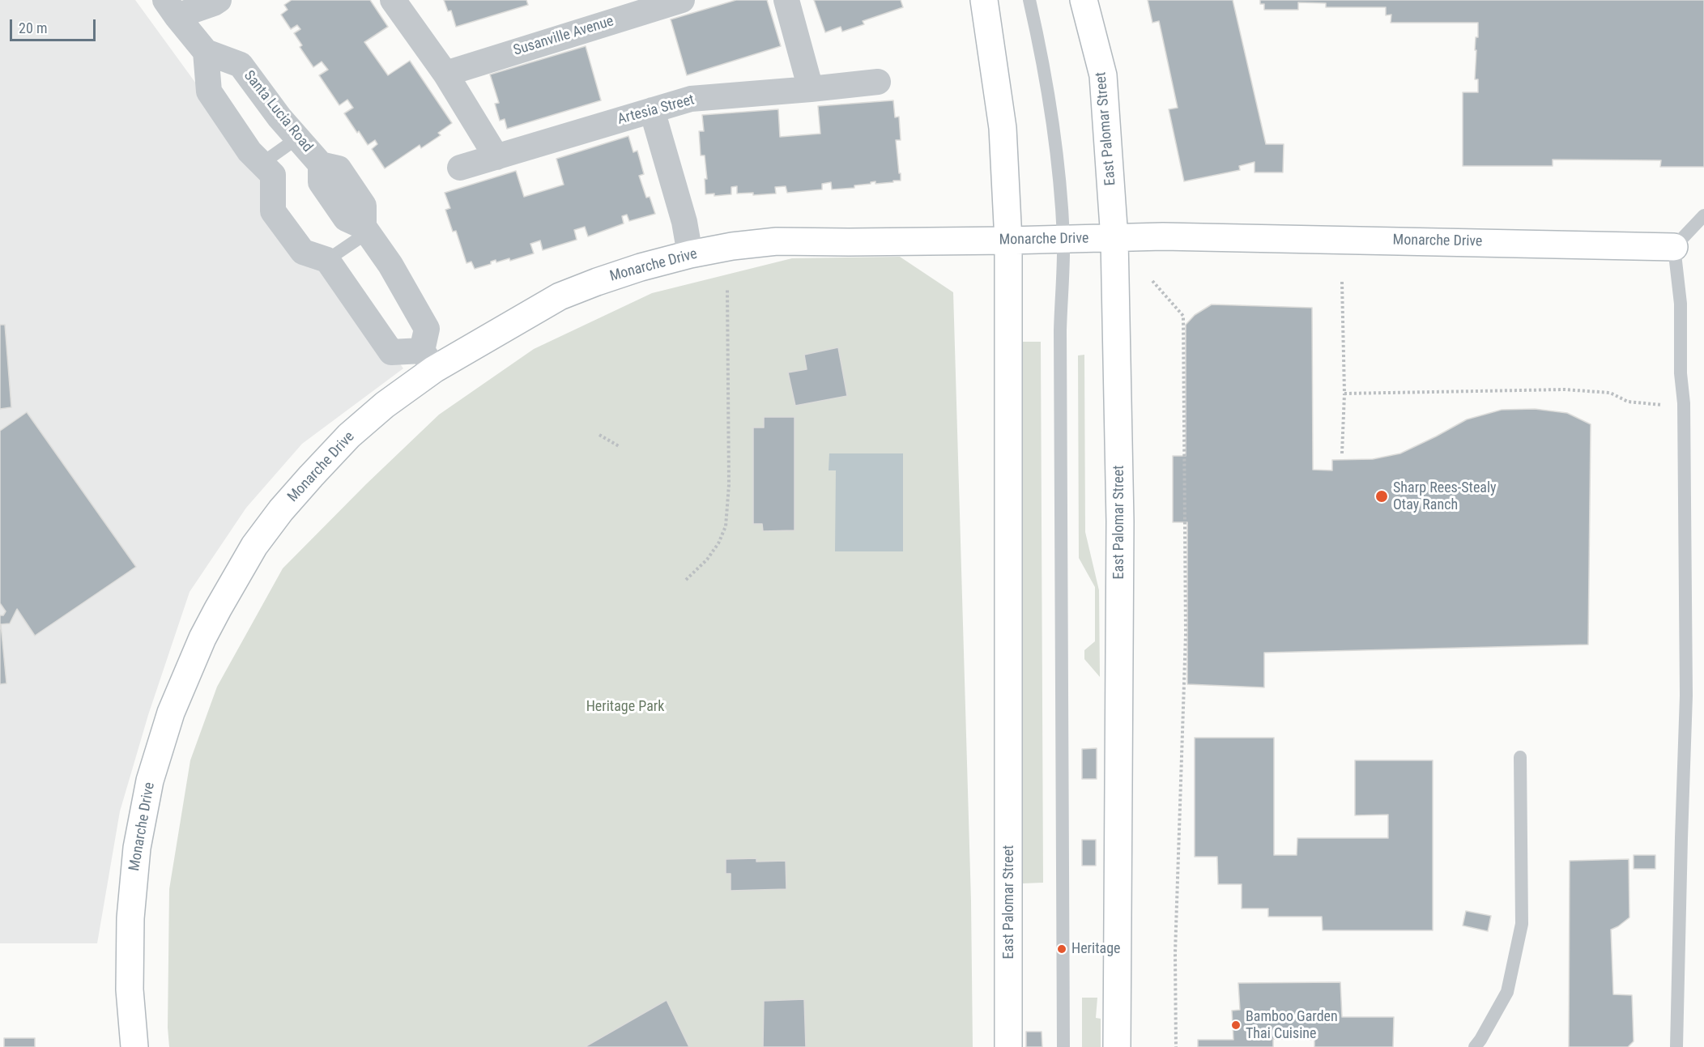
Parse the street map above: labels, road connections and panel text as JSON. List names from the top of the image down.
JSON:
{
  "streets": {
    "main road": ["East Palomar Street", "Monarche Drive"],
    "street": ["Susanville Avenue", "Artesia Street", "Santa Lucia Road"]
  },
  "crossings": [
    ["East Palomar Street", "Monarche Drive"]
  ],
  "parks": ["Heritage Park"],
  "places": ["Sharp Rees-Stealy Otay Ranch", "Heritage", "Bamboo Garden Thai Cuisine"],
  "scale_bar": "20 m"
}
